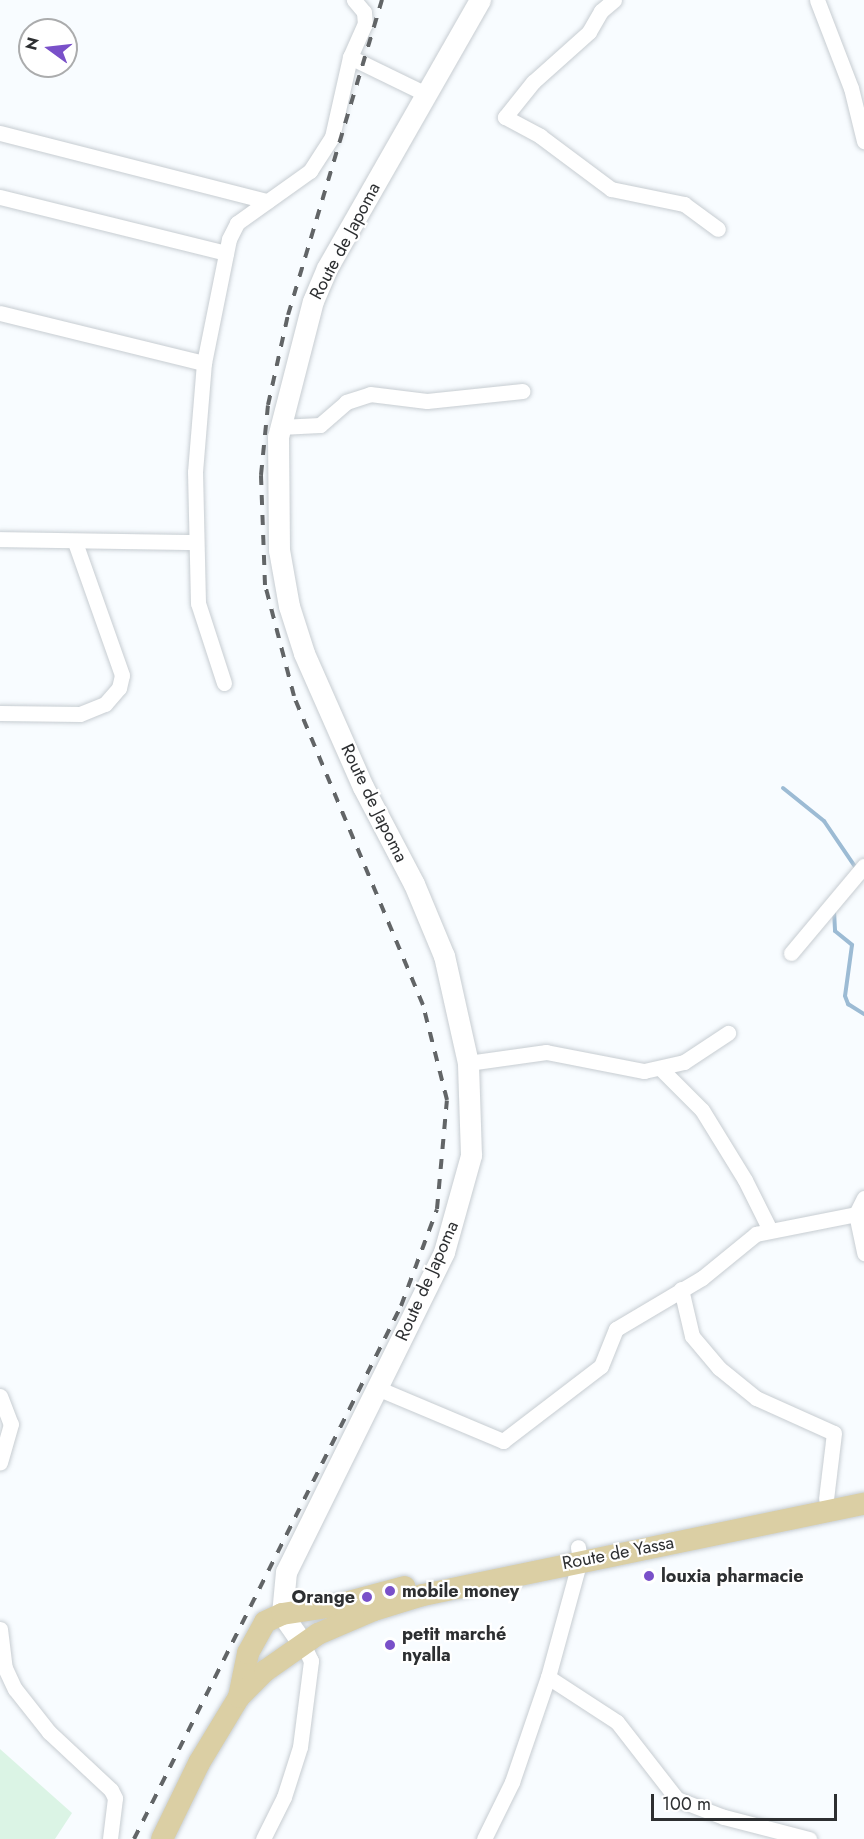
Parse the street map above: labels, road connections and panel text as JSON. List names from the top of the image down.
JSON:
{
  "streets": {
    "main road": ["Route de Yassa"],
    "street": ["Route de Japoma"]
  },
  "places": [
    "louxia pharmacie",
    "mobile money",
    "Orange",
    "petit marché nyalla"
  ],
  "scale_bar": "100 m",
  "north": "left"
}
